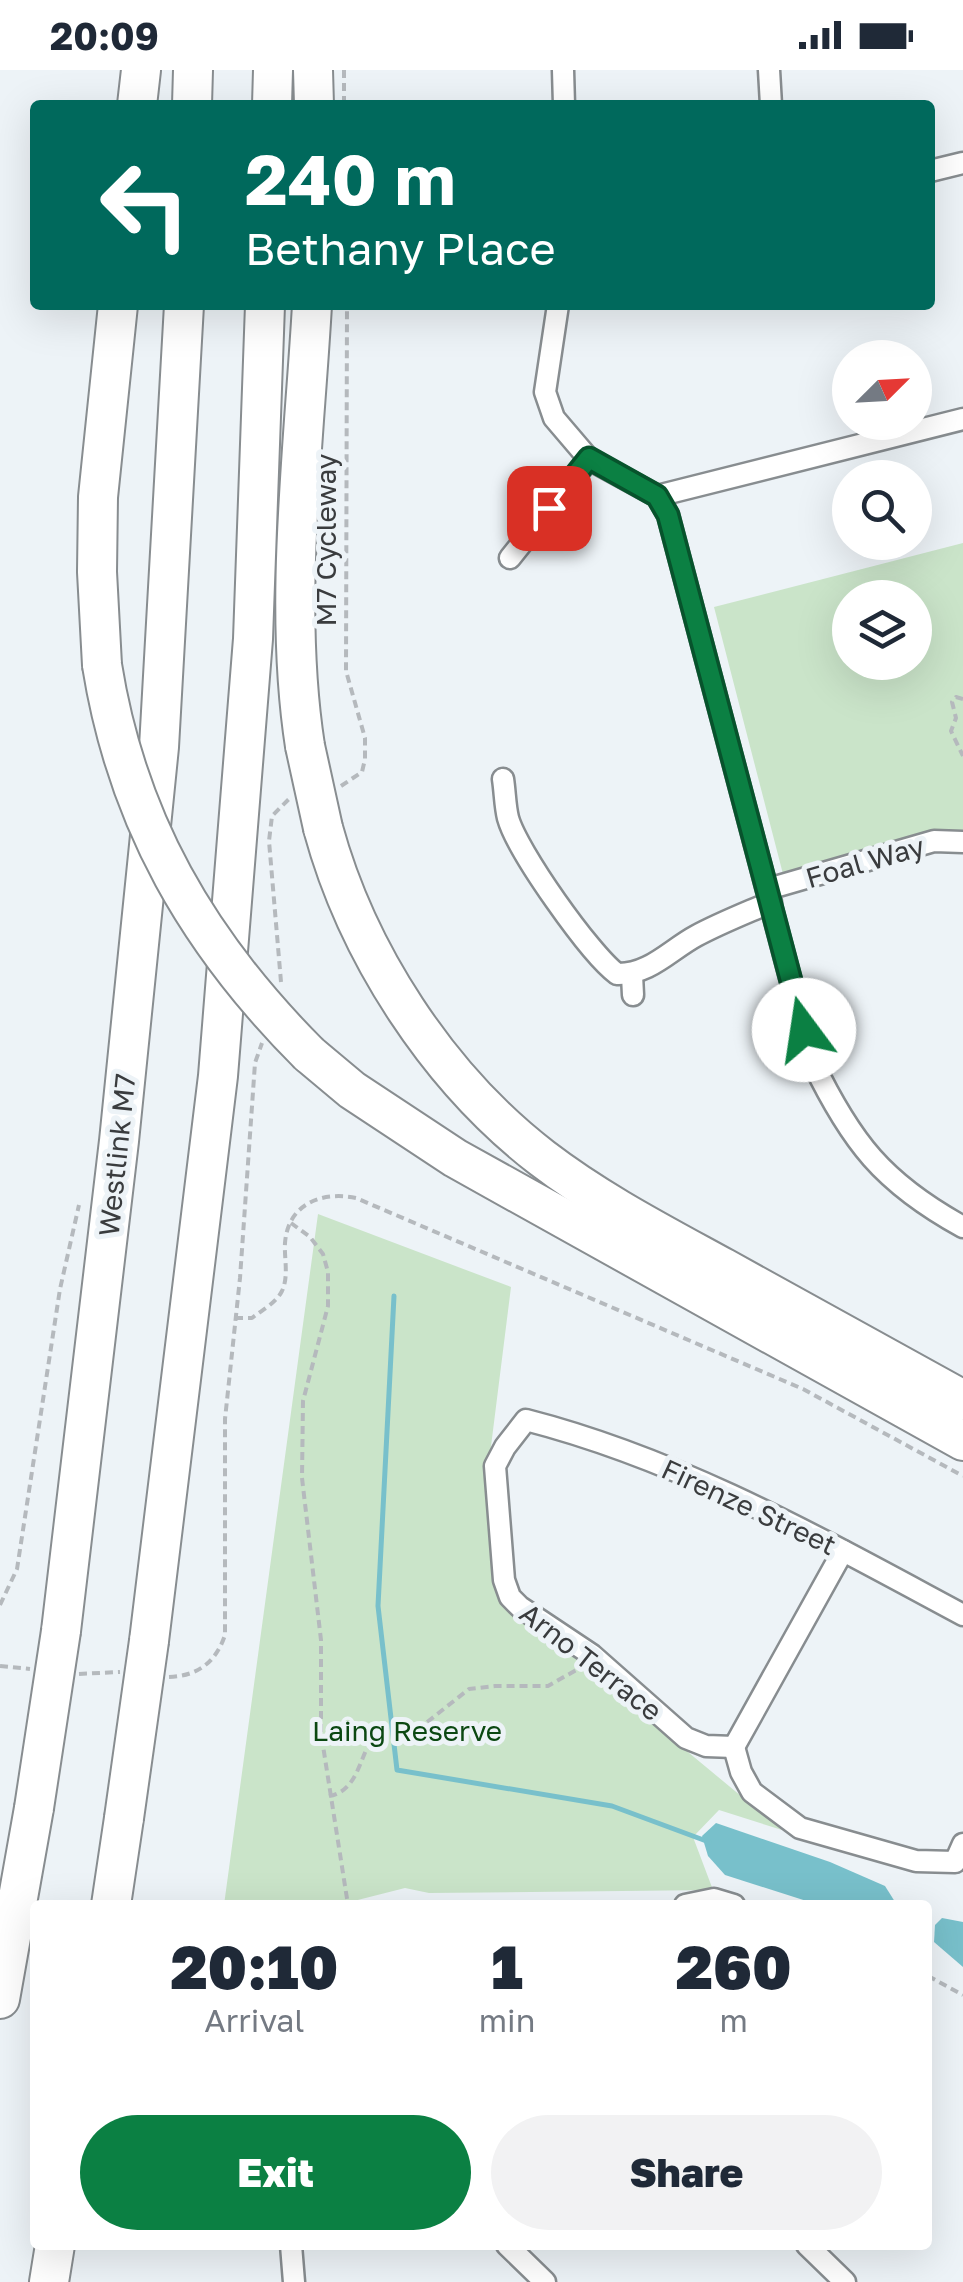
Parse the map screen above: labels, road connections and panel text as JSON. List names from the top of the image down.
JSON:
{
  "streets": {
    "highway": ["Westlink M7"],
    "street": ["Foal Way", "Firenze Street", "Arno Terrace"],
    "path": ["M7 Cycleway"]
  },
  "crossings": [
    ["Firenze Street", "Arno Terrace"]
  ],
  "parks": ["Laing Reserve"],
  "north": "top right",
  "page": {
    "status": "20:09",
    "turn": ["240 m", "Bethany Place"],
    "eta": [
      "20:10",
      "Arrival",
      "1",
      "min",
      "260",
      "m"
    ],
    "buttons": ["Exit", "Share"]
  }
}
